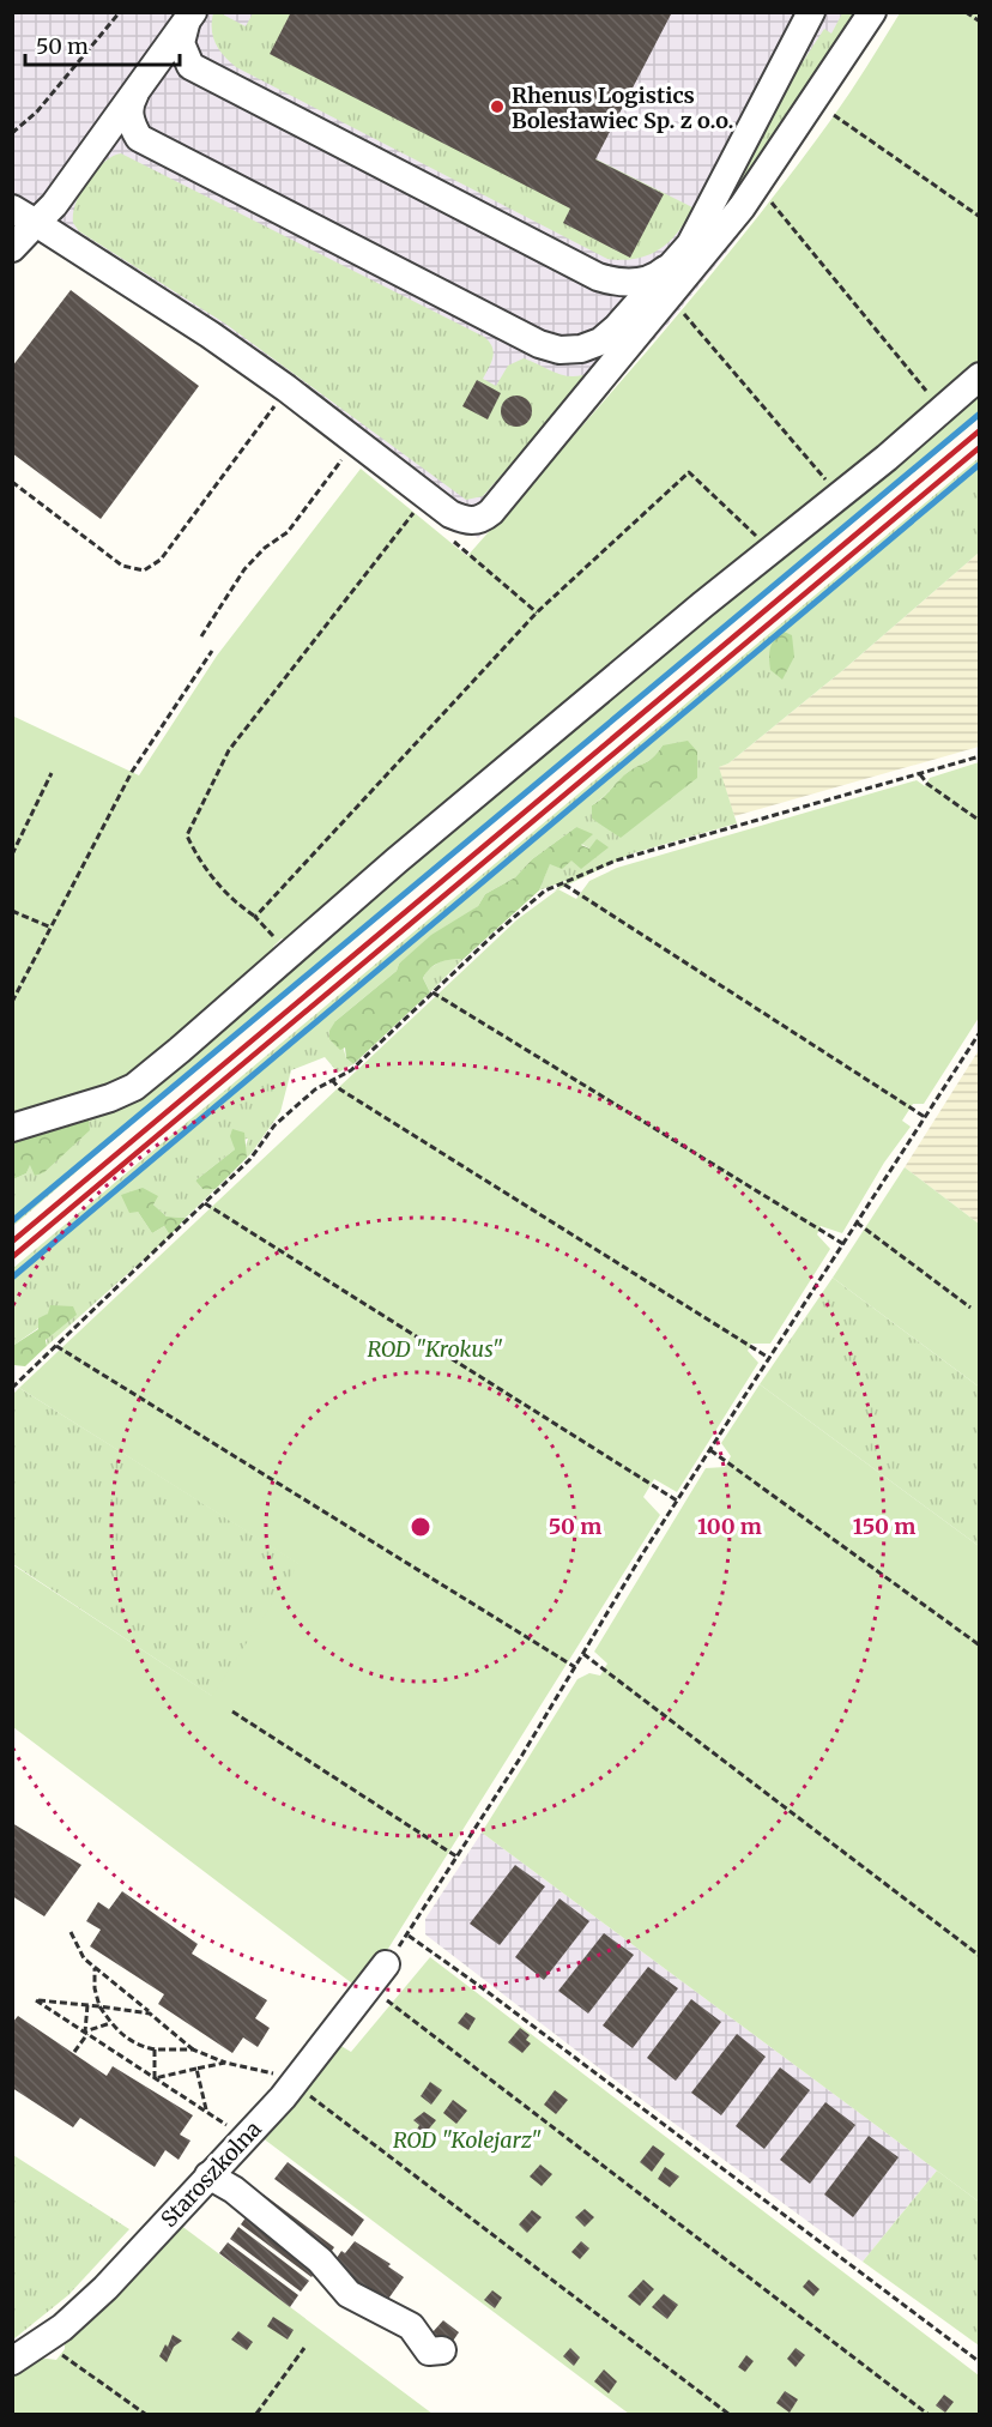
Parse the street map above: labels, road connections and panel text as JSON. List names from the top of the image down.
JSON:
{
  "streets": {
    "street": ["Staroszkolna"]
  },
  "parks": ["ROD \"Krokus\"", "ROD \"Kolejarz\""],
  "places": ["Rhenus Logistics Bolesławiec Sp. z o.o."],
  "scale_bar": "50 m",
  "rings": ["50 m", "100 m", "150 m"]
}
